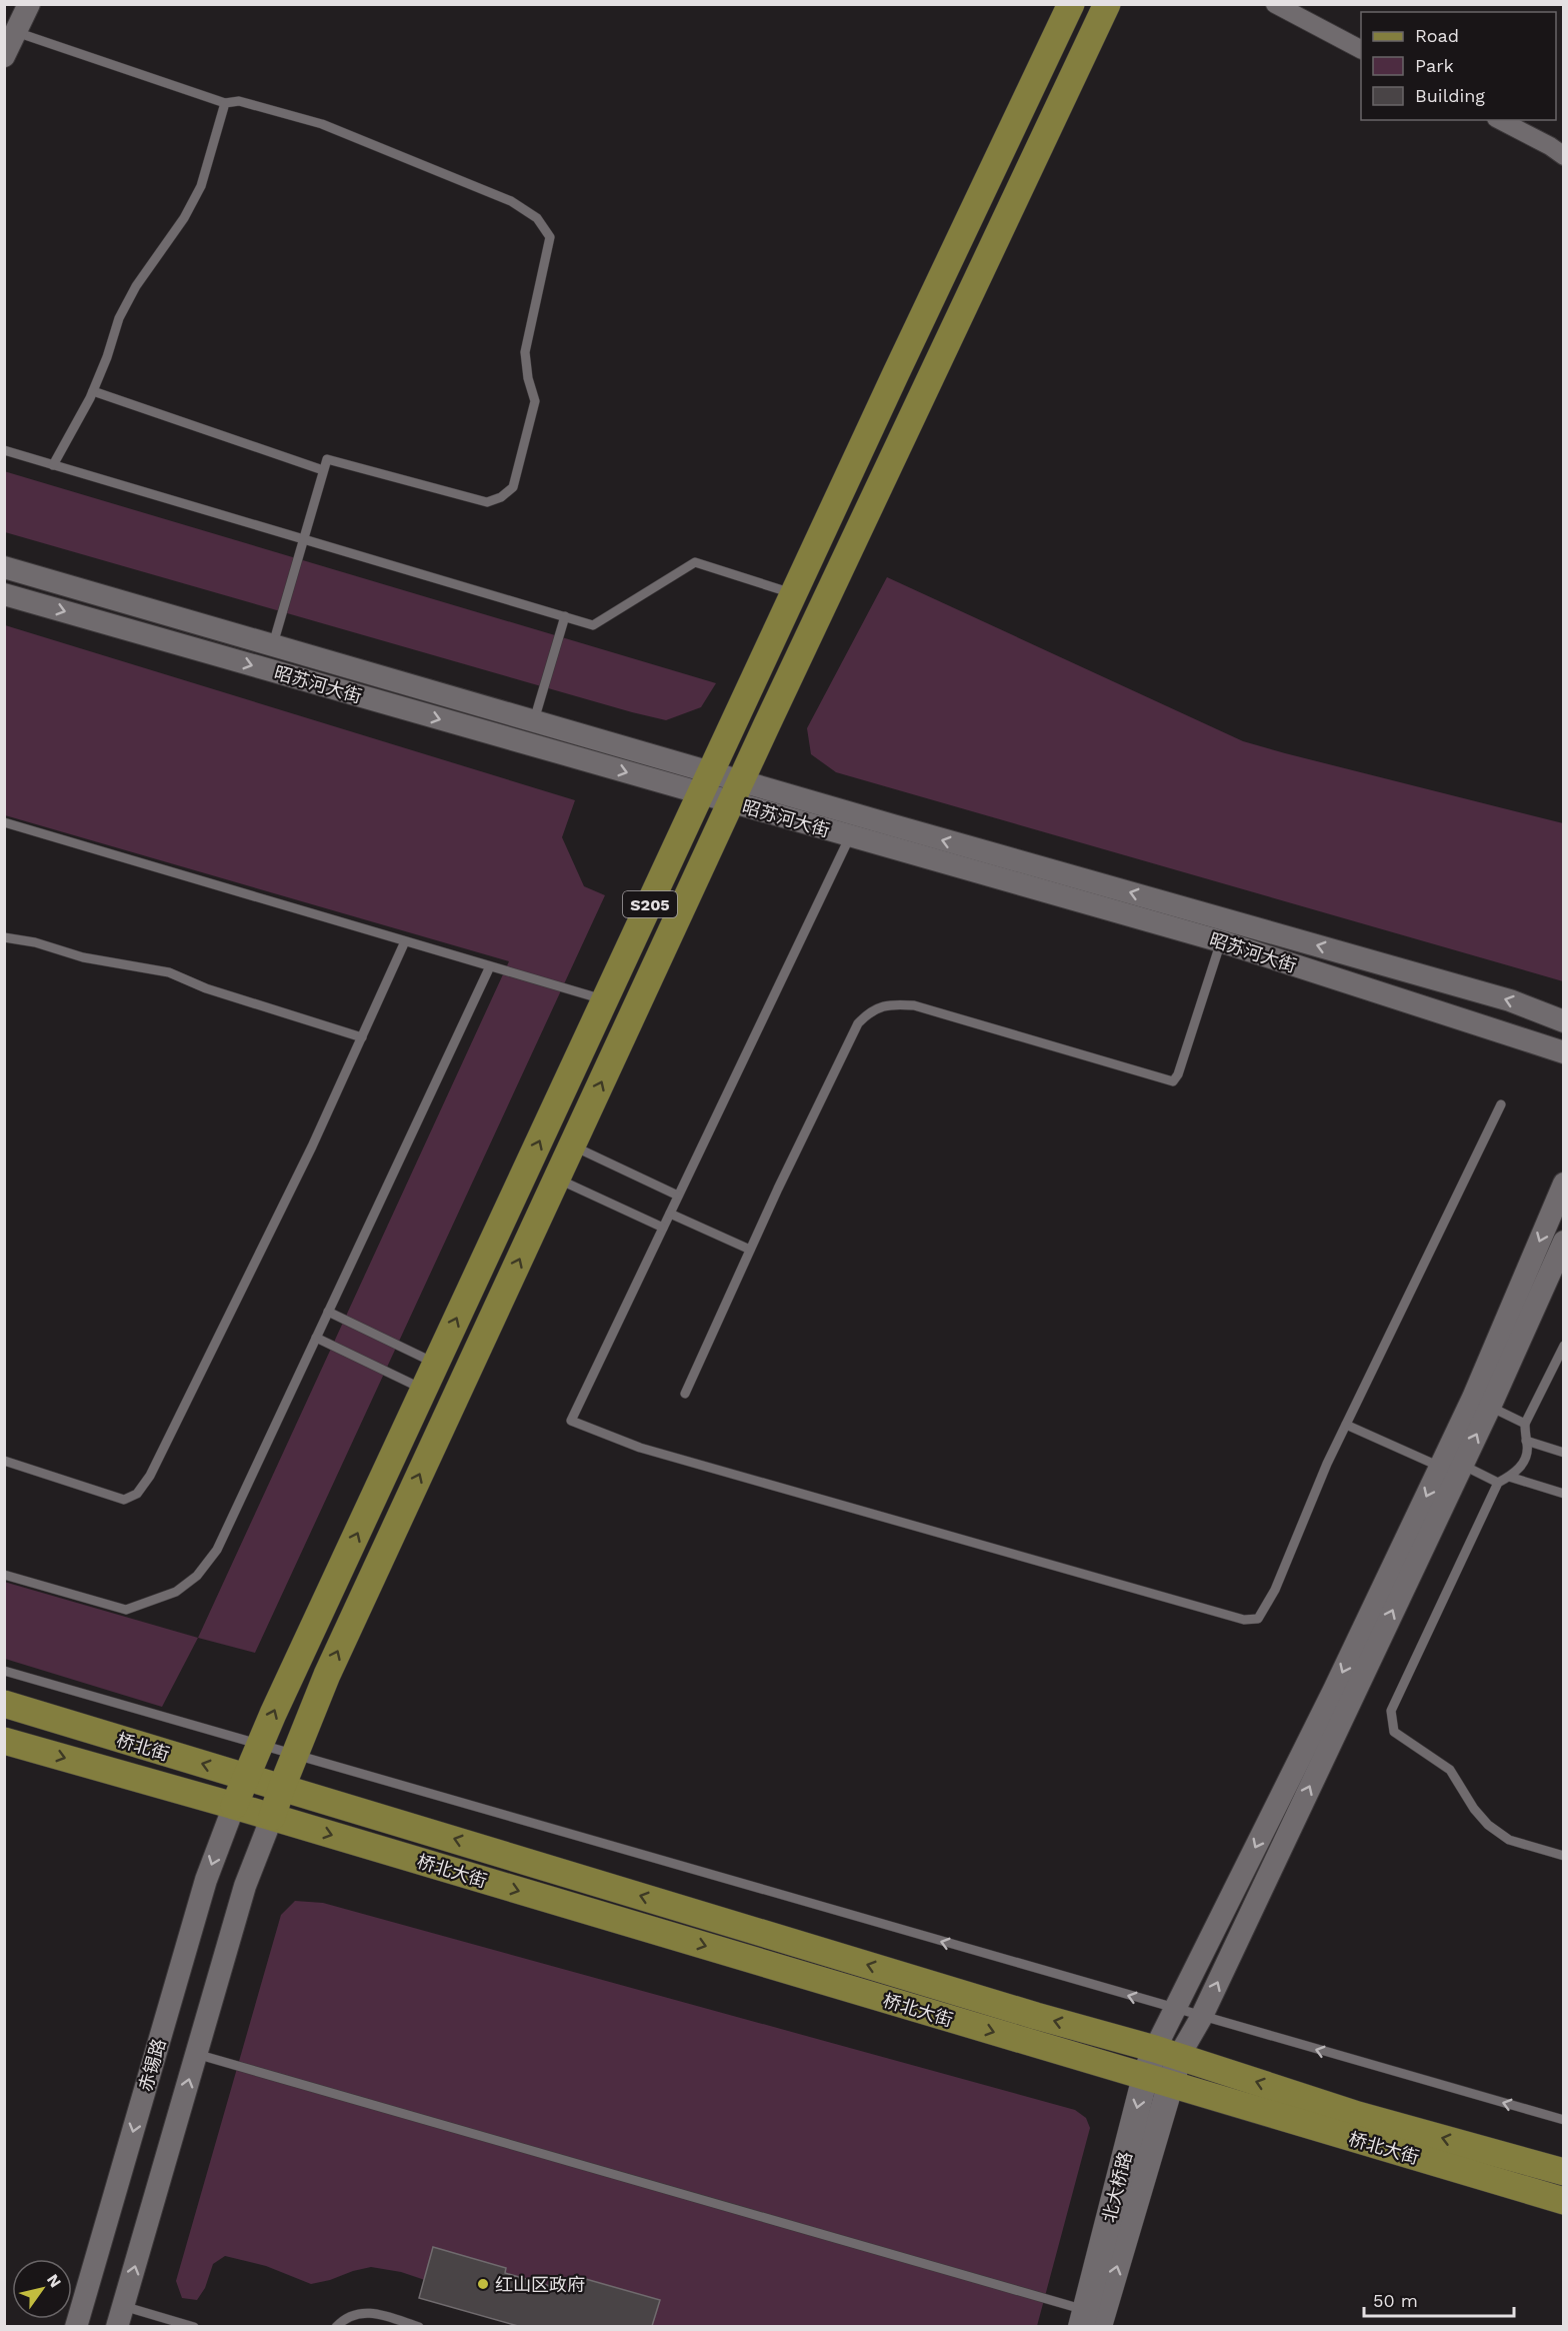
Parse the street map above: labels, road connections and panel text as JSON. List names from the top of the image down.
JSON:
{
  "streets": {
    "main road": [
      "S205",
      "桥北街",
      "桥北大街",
      "北大桥路"
    ],
    "street": ["昭苏河大街", "赤锡路"]
  },
  "crossings": [
    ["昭苏河大街", "S205"],
    ["S205", "桥北街"],
    ["S205", "桥北大街"],
    ["S205", "赤锡路"],
    ["桥北街", "桥北大街"],
    ["桥北街", "赤锡路"],
    ["桥北大街", "北大桥路"]
  ],
  "places": ["红山区政府"],
  "legend": ["Road", "Park", "Building"],
  "scale_bar": "50 m",
  "north": "top right"
}
